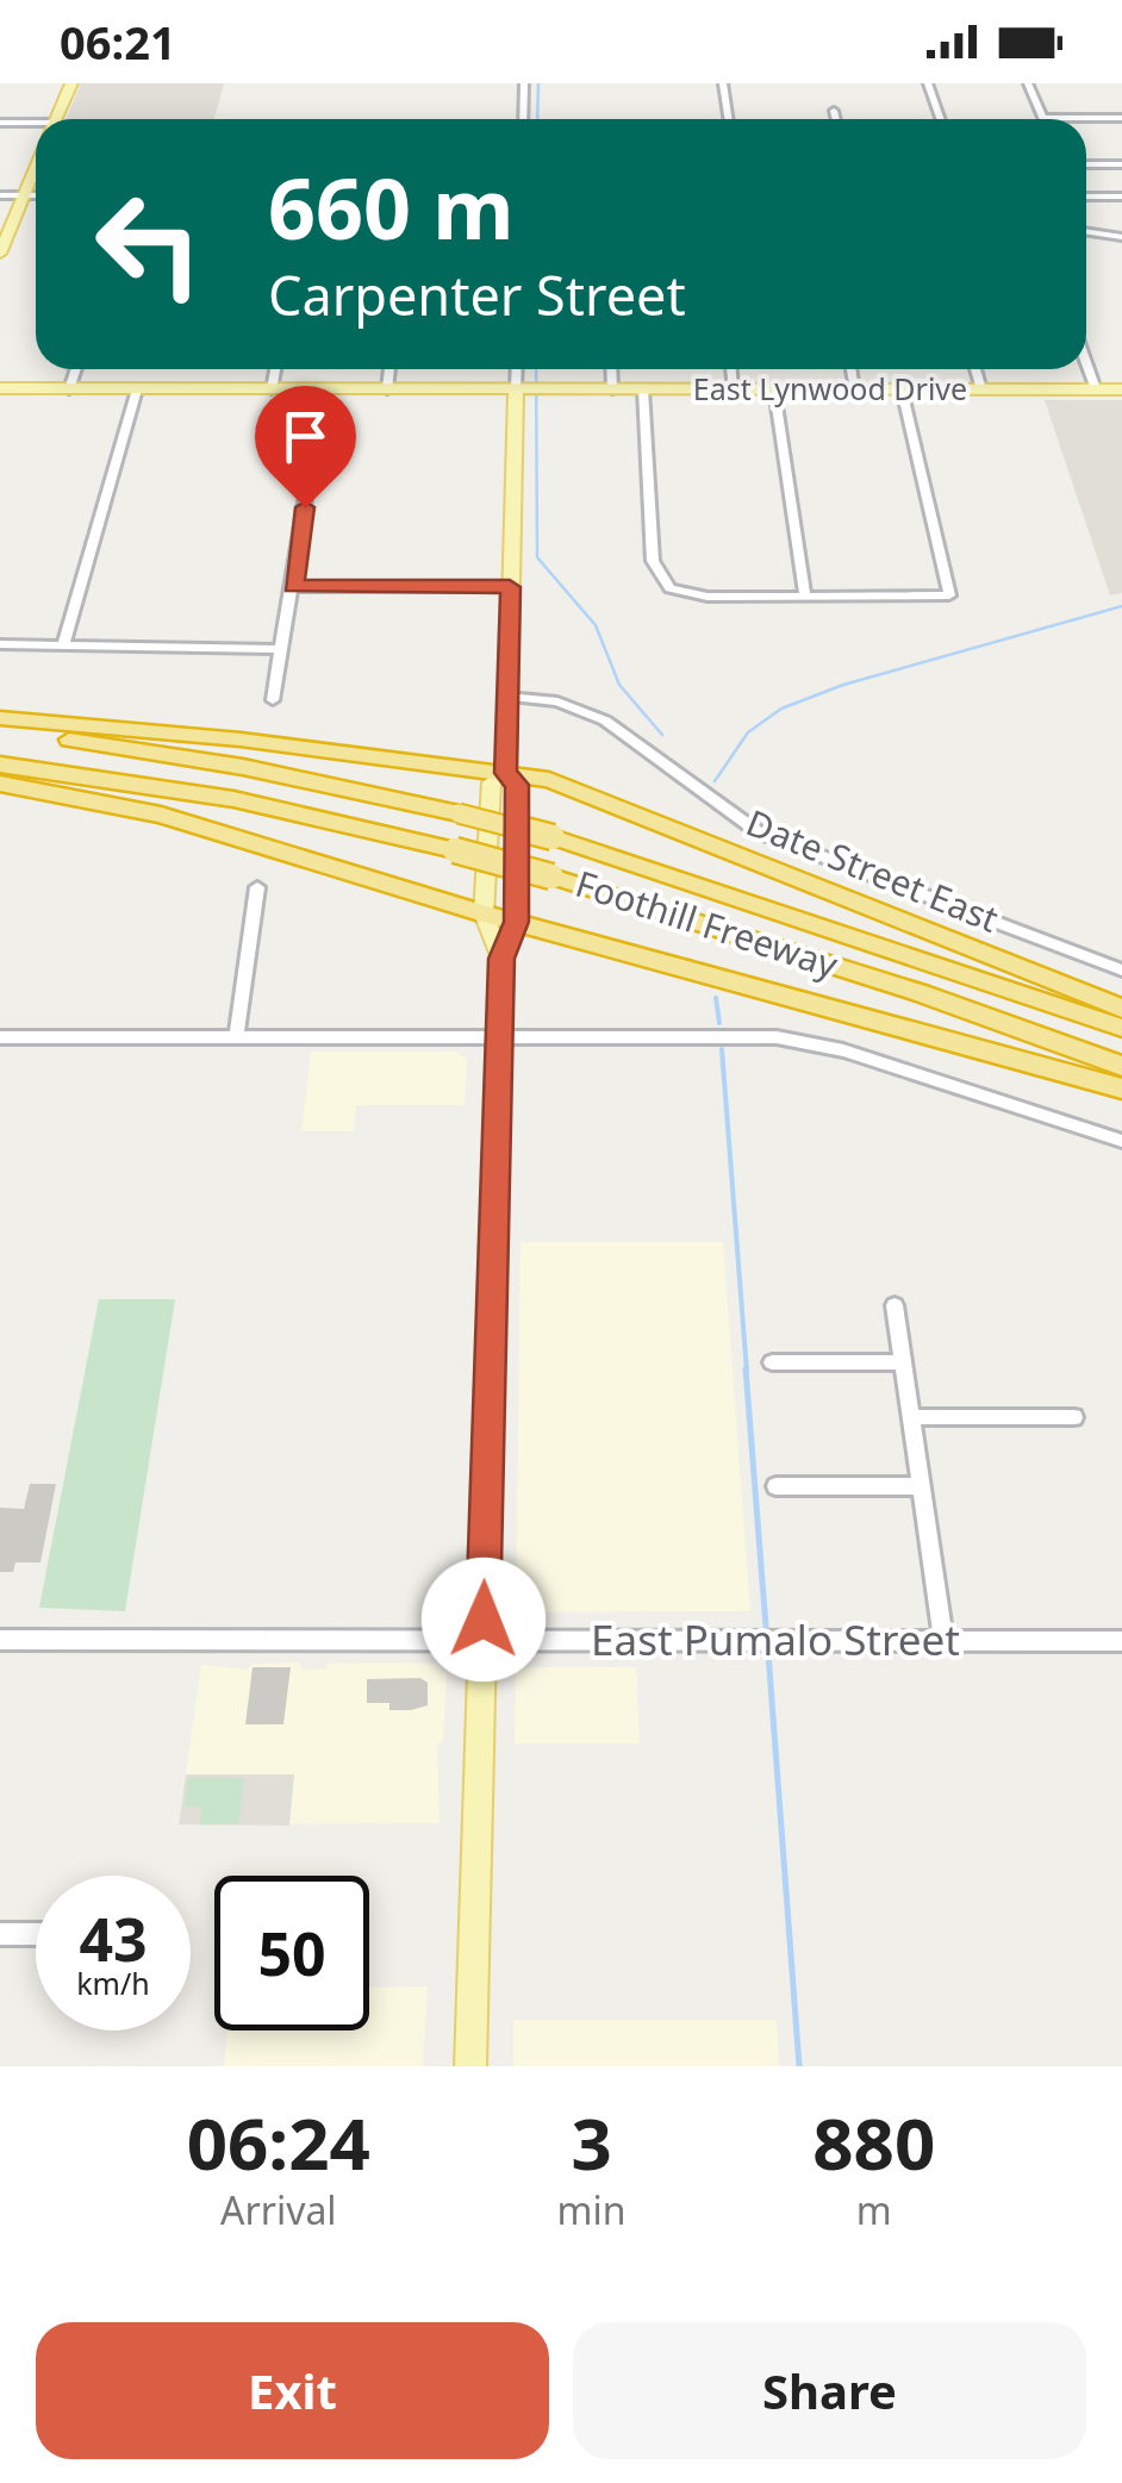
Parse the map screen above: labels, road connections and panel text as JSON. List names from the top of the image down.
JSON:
{
  "streets": {
    "highway": ["Foothill Freeway"],
    "main road": ["East Lynwood Drive"],
    "street": ["Date Street East", "East Pumalo Street"]
  },
  "page": {
    "status": "06:21",
    "turn": ["660 m", "Carpenter Street"],
    "speed": "43 km/h",
    "limit": "50",
    "eta": [
      "06:24",
      "Arrival",
      "3",
      "min",
      "880",
      "m"
    ],
    "buttons": ["Exit", "Share"]
  }
}
